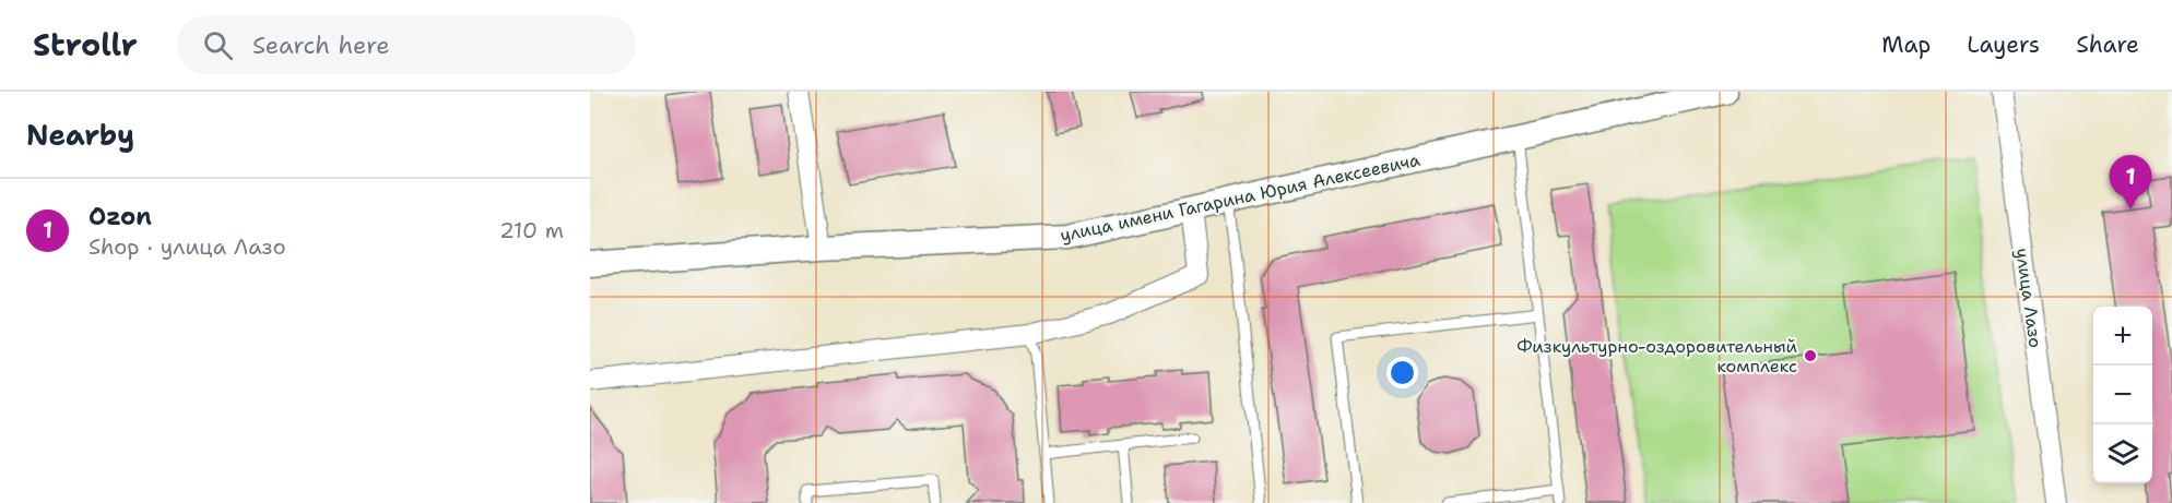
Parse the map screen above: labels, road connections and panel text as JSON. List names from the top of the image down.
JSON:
{
  "streets": {
    "street": ["улица имени Гагарина Юрия Алексеевича", "улица Лазо"]
  },
  "places": ["Физкультурно-оздоровительный комплекс"],
  "page": {
    "header": "Strollr",
    "search": "Search here",
    "nav": ["Map", "Layers", "Share"],
    "heading": "Nearby",
    "pins": "1",
    "list": [
      {
        "mark": "1",
        "name": "Ozon",
        "note": "Shop · улица Лазо",
        "value": "210 m"
      }
    ],
    "map_buttons": ["+", "−"]
  }
}
